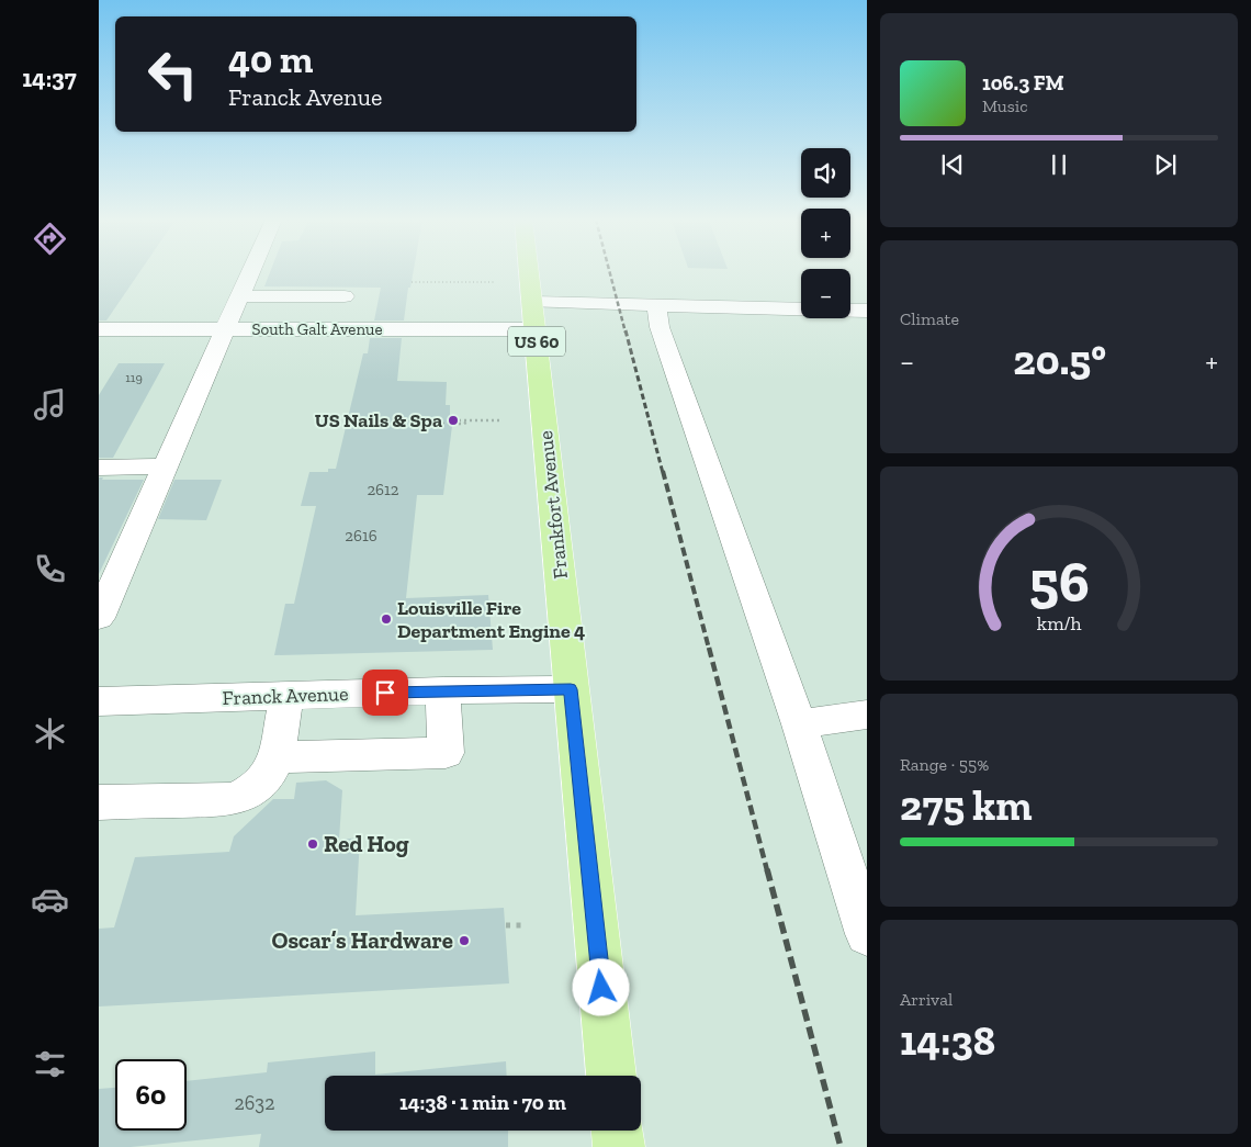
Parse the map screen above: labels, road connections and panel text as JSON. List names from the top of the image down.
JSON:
{
  "streets": {
    "main road": ["US 60", "Frankfort Avenue"],
    "street": ["South Galt Avenue", "Franck Avenue"]
  },
  "crossings": [
    ["South Galt Avenue", "Frankfort Avenue"],
    ["Frankfort Avenue", "Franck Avenue"]
  ],
  "places": [
    "US Nails & Spa",
    "Louisville Fire Department Engine 4",
    "Red Hog",
    "Oscar’s Hardware"
  ],
  "house_numbers": [
    "119",
    "2612",
    "2616",
    "2632"
  ],
  "page": {
    "tabs": "14:37",
    "turn": ["40 m", "Franck Avenue"],
    "song": ["106.3 FM", "Music"],
    "map_buttons": ["+", "−"],
    "tile": [
      "Climate",
      ["Range · 55%", "275 km"],
      ["Arrival", "14:38"]
    ],
    "heat": ["−", "20.5°", "+"],
    "limit": "60",
    "trip": "14:38 · 1 min · 70 m",
    "gauge": ["56", "km/h"]
  }
}
